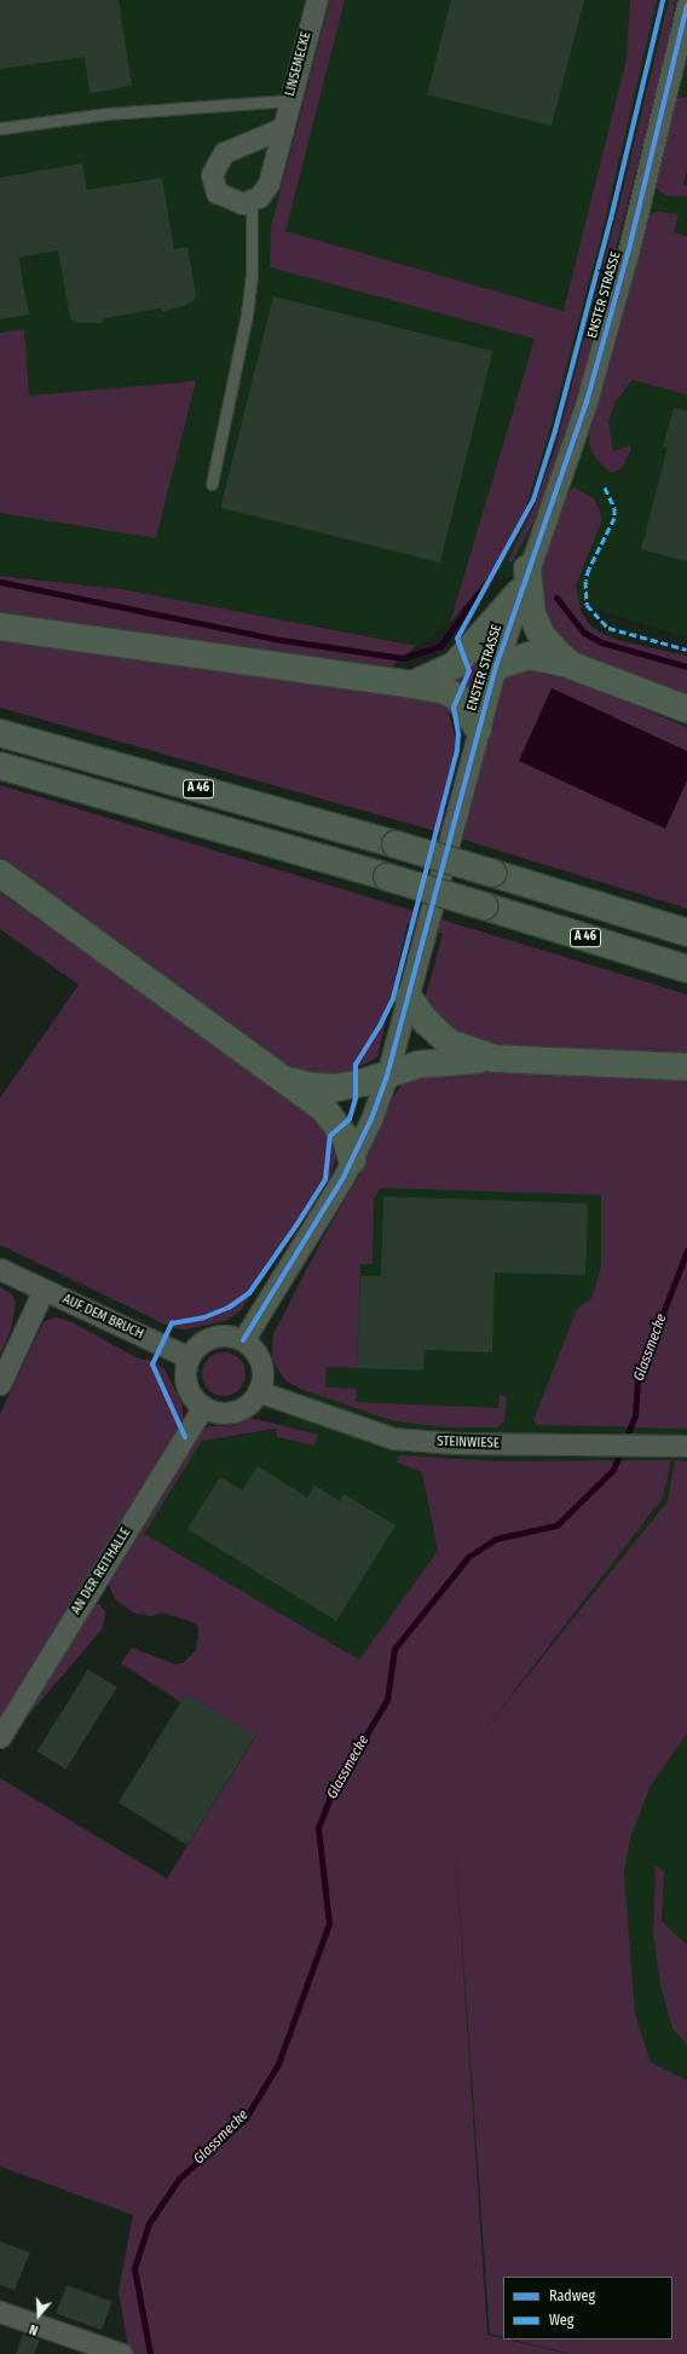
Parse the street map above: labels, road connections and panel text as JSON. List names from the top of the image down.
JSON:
{
  "streets": {
    "highway": ["A 46"],
    "street": [
      "LINSEMECKE",
      "ENSTER STRASSE",
      "AUF DEM BRUCH",
      "STEINWIESE",
      "AN DER REITHALLE"
    ]
  },
  "crossings": [
    ["ENSTER STRASSE", "AUF DEM BRUCH"],
    ["ENSTER STRASSE", "STEINWIESE"],
    ["ENSTER STRASSE", "AN DER REITHALLE"],
    ["AUF DEM BRUCH", "STEINWIESE"],
    ["AUF DEM BRUCH", "AN DER REITHALLE"],
    ["STEINWIESE", "AN DER REITHALLE"]
  ],
  "water": ["Glassmecke"],
  "legend": ["Radweg", "Weg"],
  "north": "bottom"
}
